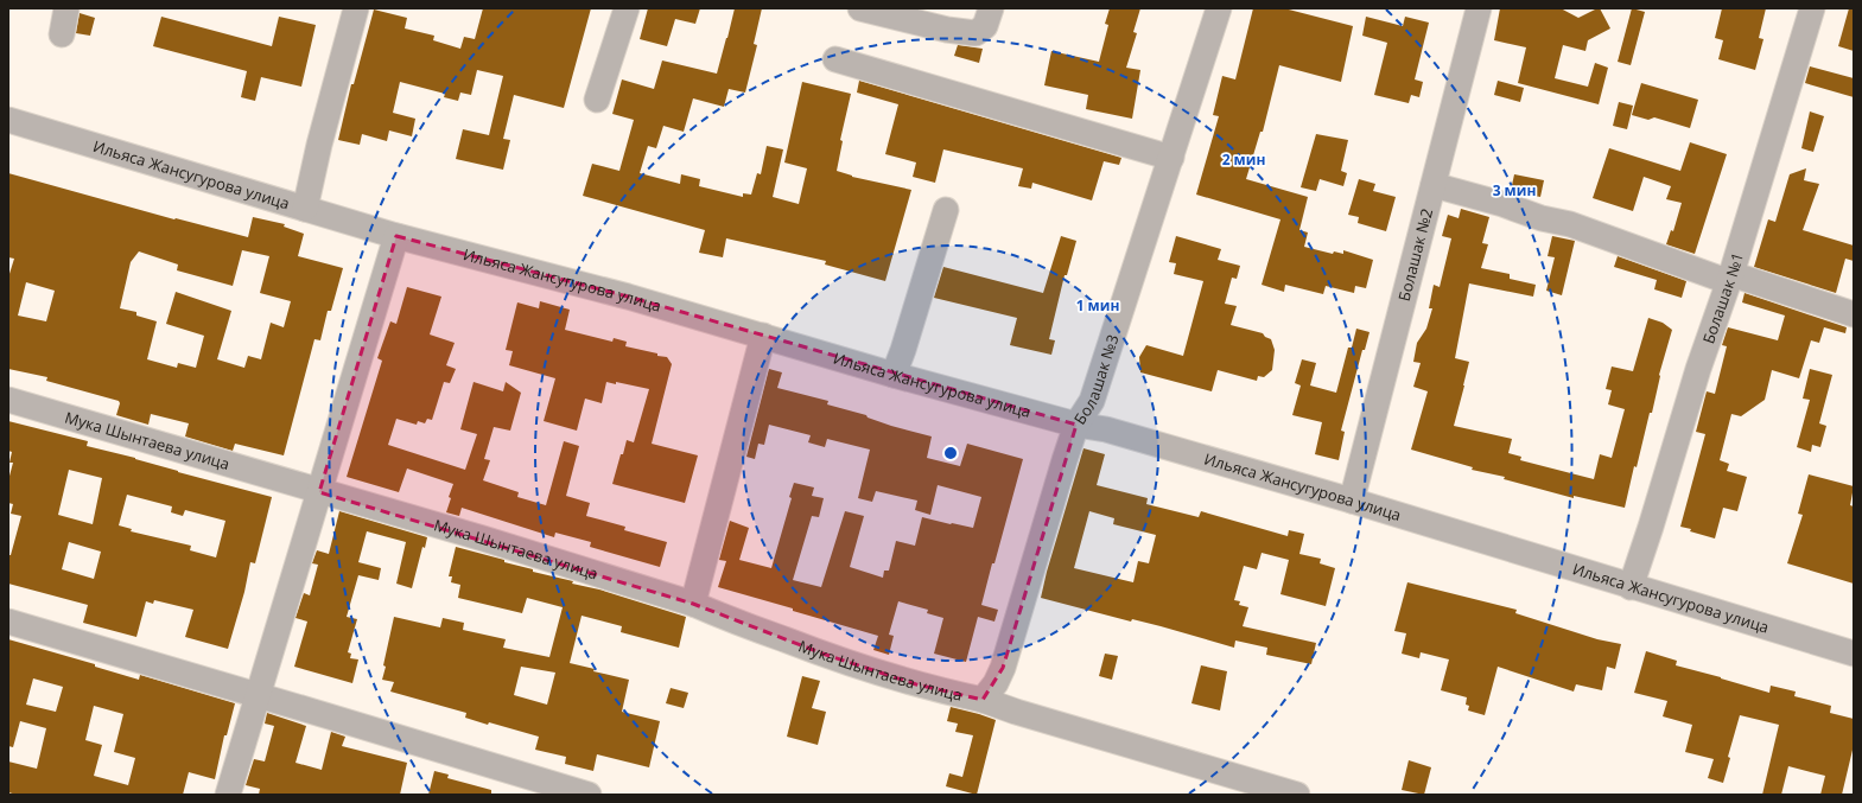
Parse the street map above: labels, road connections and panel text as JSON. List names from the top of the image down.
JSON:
{
  "streets": {
    "street": [
      "Ильяса Жансугурова улица",
      "Болашак №2",
      "Болашак №1",
      "Болашак №3",
      "Мука Шынтаева улица"
    ]
  },
  "crossings": [
    ["Ильяса Жансугурова улица", "Болашак №2"],
    ["Ильяса Жансугурова улица", "Болашак №1"],
    ["Ильяса Жансугурова улица", "Болашак №3"],
    ["Болашак №3", "Мука Шынтаева улица"]
  ],
  "rings": ["2 мин", "3 мин", "1 мин"]
}
